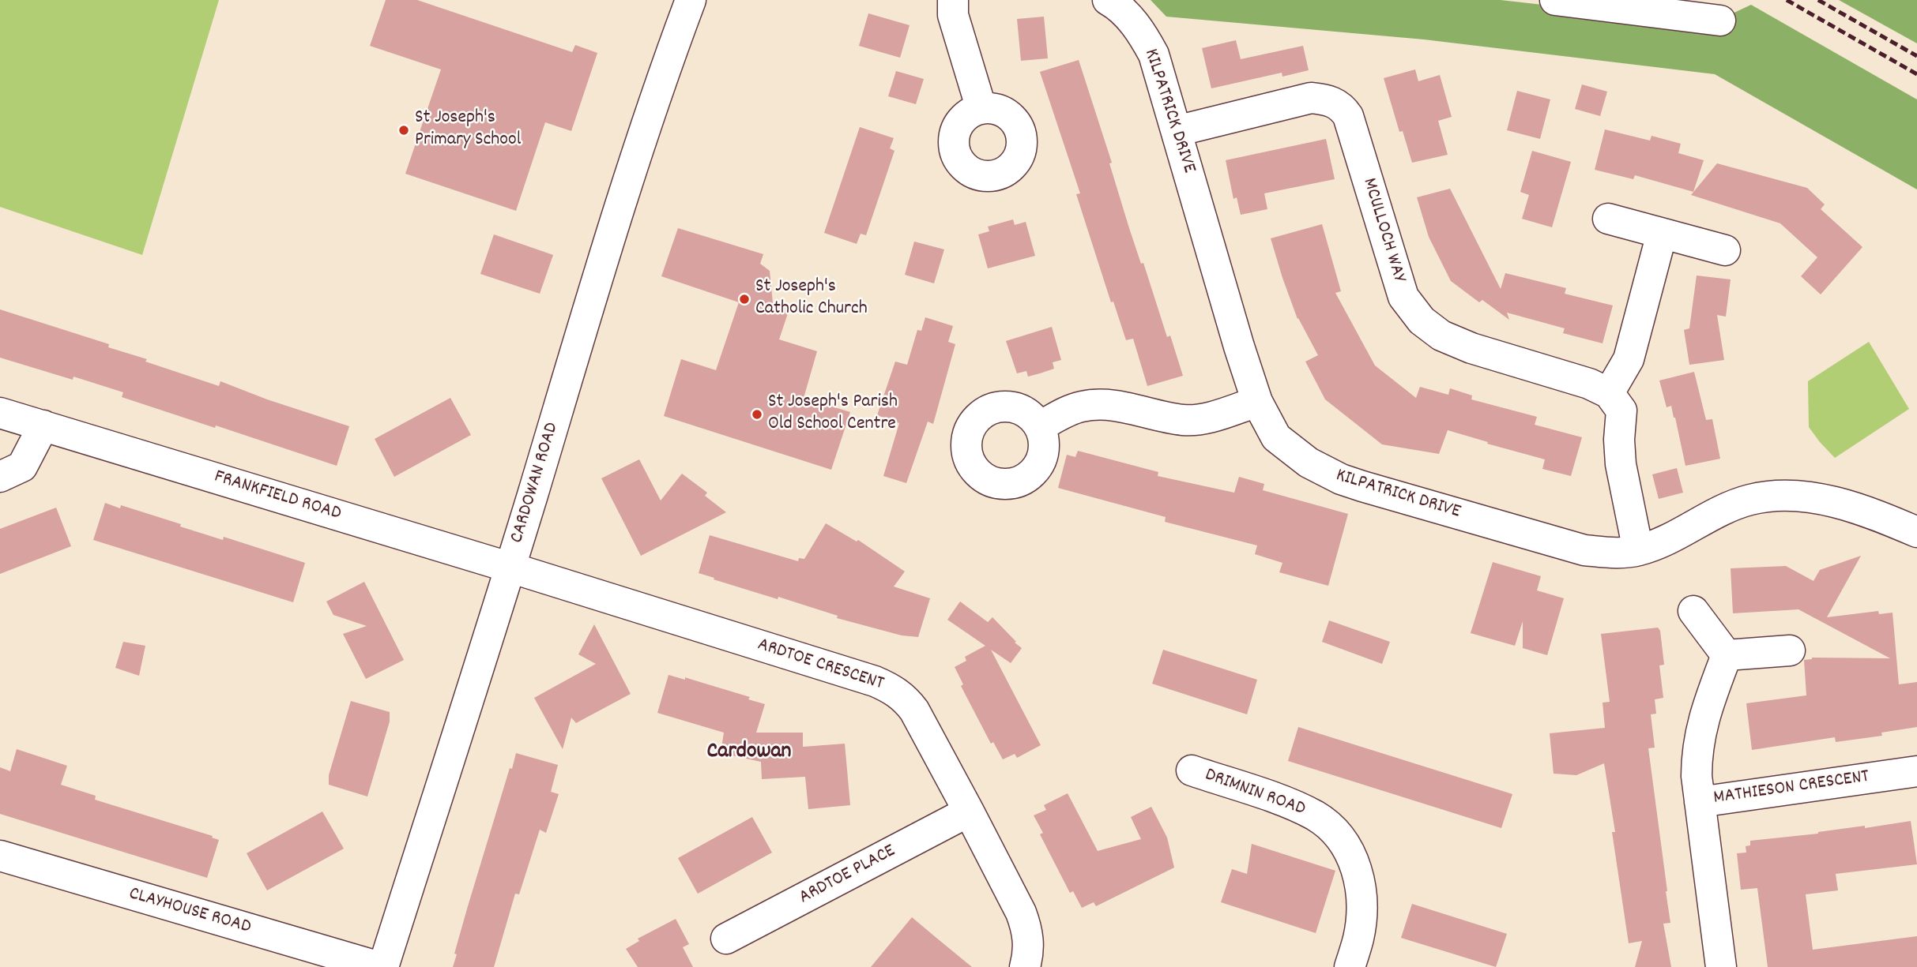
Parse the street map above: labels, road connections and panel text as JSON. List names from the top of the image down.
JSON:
{
  "streets": {
    "street": [
      "KILPATRICK DRIVE",
      "MCULLOCH WAY",
      "CARDOWAN ROAD",
      "FRANKFIELD ROAD",
      "ARDTOE CRESCENT",
      "MATHIESON CRESCENT",
      "DRIMNIN ROAD",
      "ARDTOE PLACE",
      "CLAYHOUSE ROAD"
    ]
  },
  "crossings": [
    ["KILPATRICK DRIVE", "MCULLOCH WAY"],
    ["CARDOWAN ROAD", "FRANKFIELD ROAD"],
    ["CARDOWAN ROAD", "ARDTOE CRESCENT"],
    ["CARDOWAN ROAD", "CLAYHOUSE ROAD"],
    ["FRANKFIELD ROAD", "ARDTOE CRESCENT"],
    ["ARDTOE CRESCENT", "ARDTOE PLACE"]
  ],
  "districts": ["Cardowan"],
  "places": ["St Joseph's Primary School", "St Joseph's Catholic Church", "St Joseph's Parish Old School Centre"]
}
